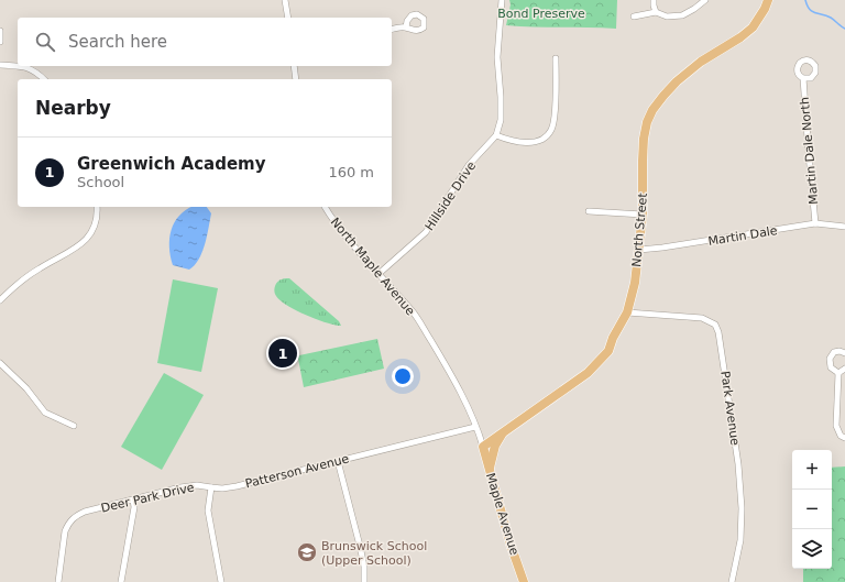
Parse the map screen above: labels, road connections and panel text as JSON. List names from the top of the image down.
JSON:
{
  "streets": {
    "main road": ["North Street", "Maple Avenue"],
    "street": [
      "Martin Dale North",
      "Hillside Drive",
      "Martin Dale",
      "North Maple Avenue",
      "Park Avenue",
      "Patterson Avenue",
      "Deer Park Drive"
    ]
  },
  "crossings": [
    ["Martin Dale North", "Martin Dale"],
    ["Hillside Drive", "North Maple Avenue"],
    ["North Street", "Martin Dale"],
    ["North Street", "North Maple Avenue"],
    ["North Street", "Park Avenue"],
    ["North Street", "Maple Avenue"],
    ["North Maple Avenue", "Patterson Avenue"],
    ["North Maple Avenue", "Maple Avenue"],
    ["Patterson Avenue", "Deer Park Drive"]
  ],
  "parks": ["Bond Preserve"],
  "places": {
    "school or university": ["Brunswick School (Upper School)"]
  },
  "page": {
    "search": "Search here",
    "heading": "Nearby",
    "list": [
      {
        "mark": "1",
        "name": "Greenwich Academy",
        "note": "School",
        "value": "160 m"
      }
    ],
    "pins": "1",
    "map_buttons": ["+", "−"]
  }
}
